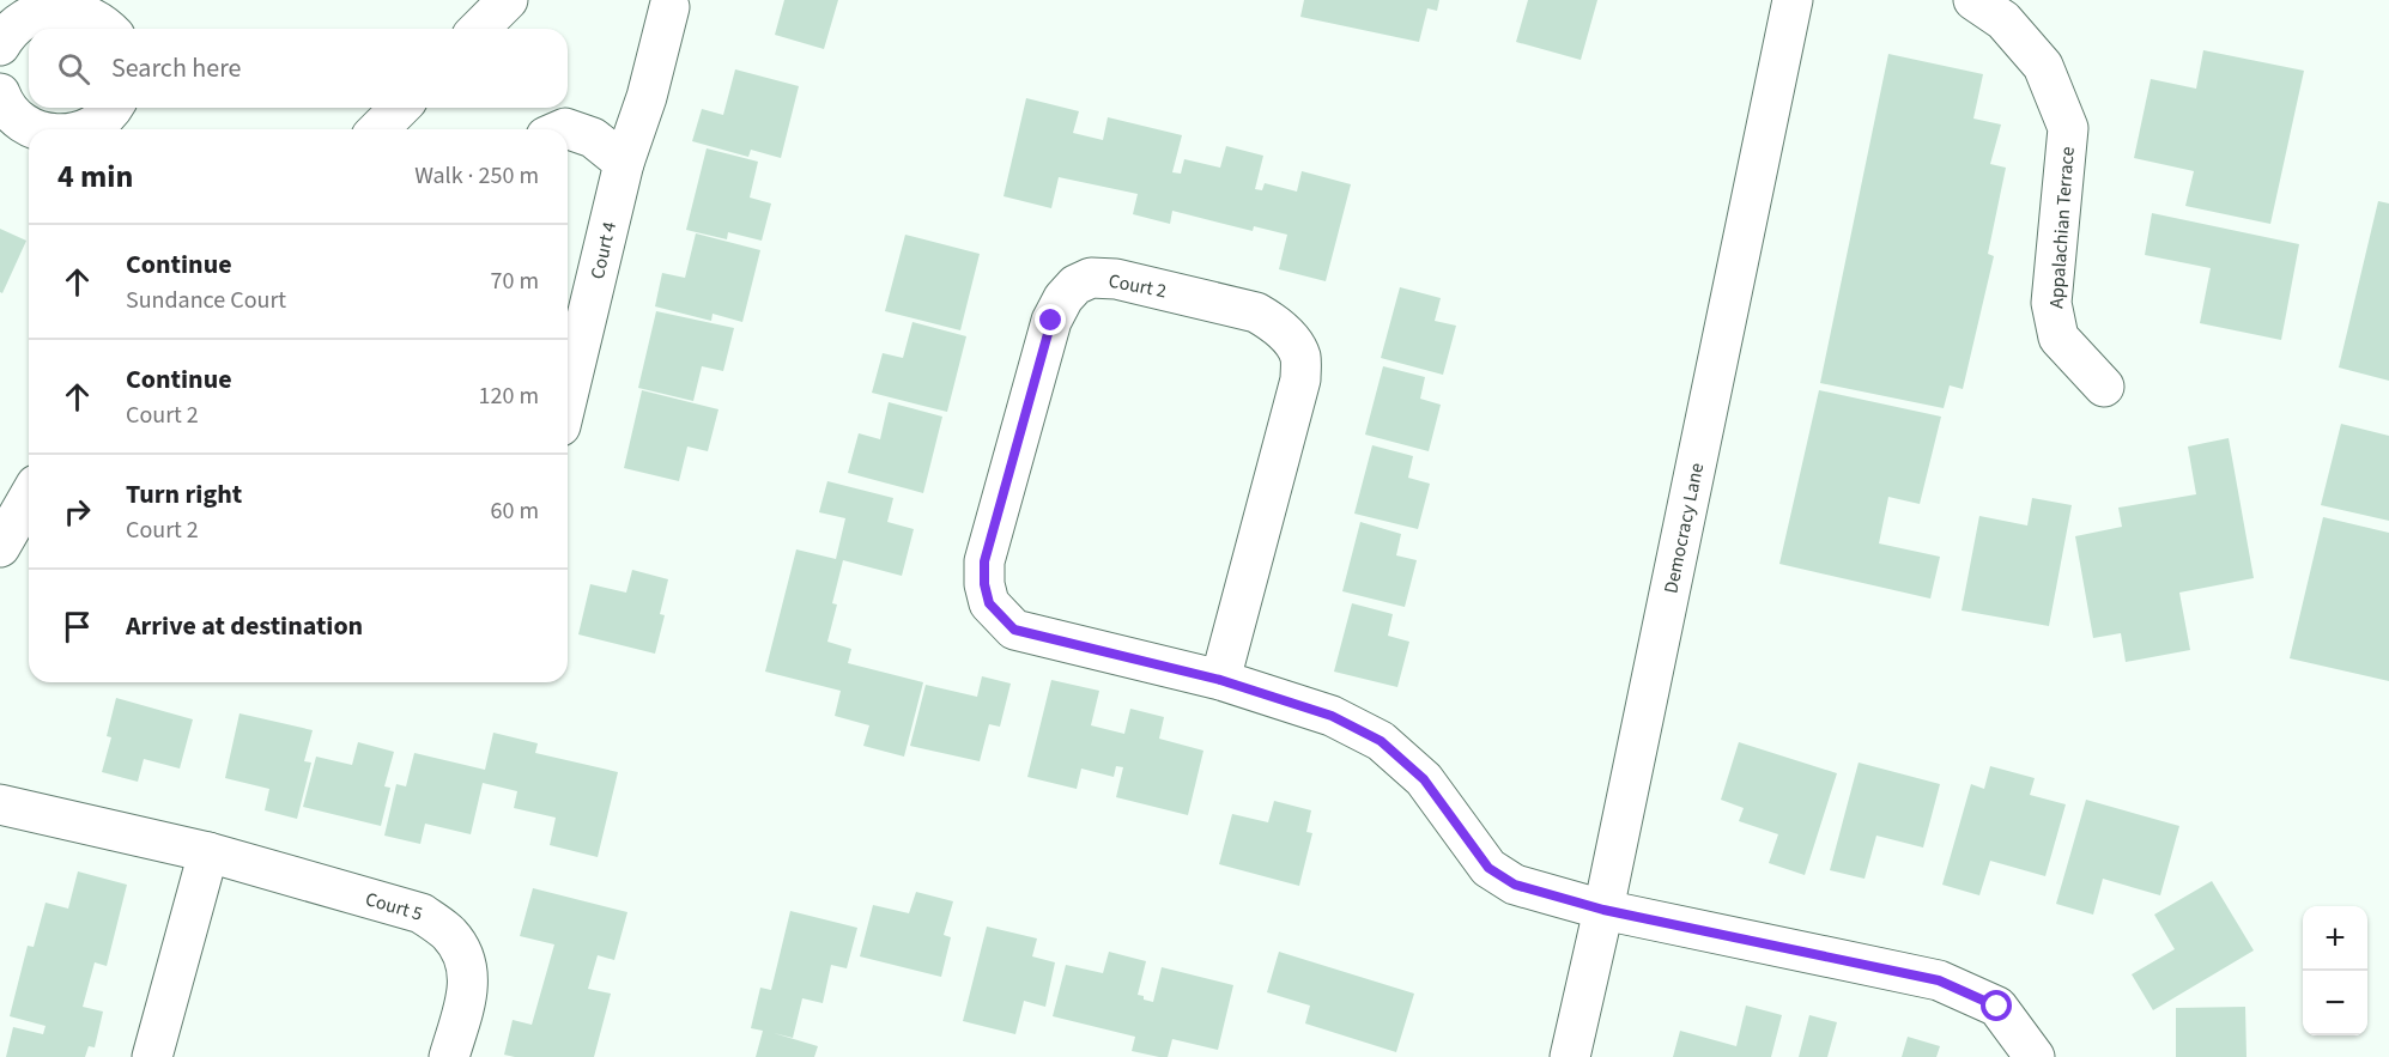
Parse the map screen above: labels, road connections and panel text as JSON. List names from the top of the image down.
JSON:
{
  "streets": {
    "street": [
      "Appalachian Terrace",
      "Court 4",
      "Court 2",
      "Democracy Lane",
      "Court 5"
    ]
  },
  "crossings": [
    ["Court 2", "Democracy Lane"]
  ],
  "page": {
    "search": "Search here",
    "heading": ["4 min", "Walk · 250 m"],
    "list": [
      ["Continue", "Sundance Court", "70 m"],
      ["Continue", "Court 2", "120 m"],
      ["Turn right", "Court 2", "60 m"],
      "Arrive at destination"
    ],
    "map_buttons": ["+", "−"]
  }
}
